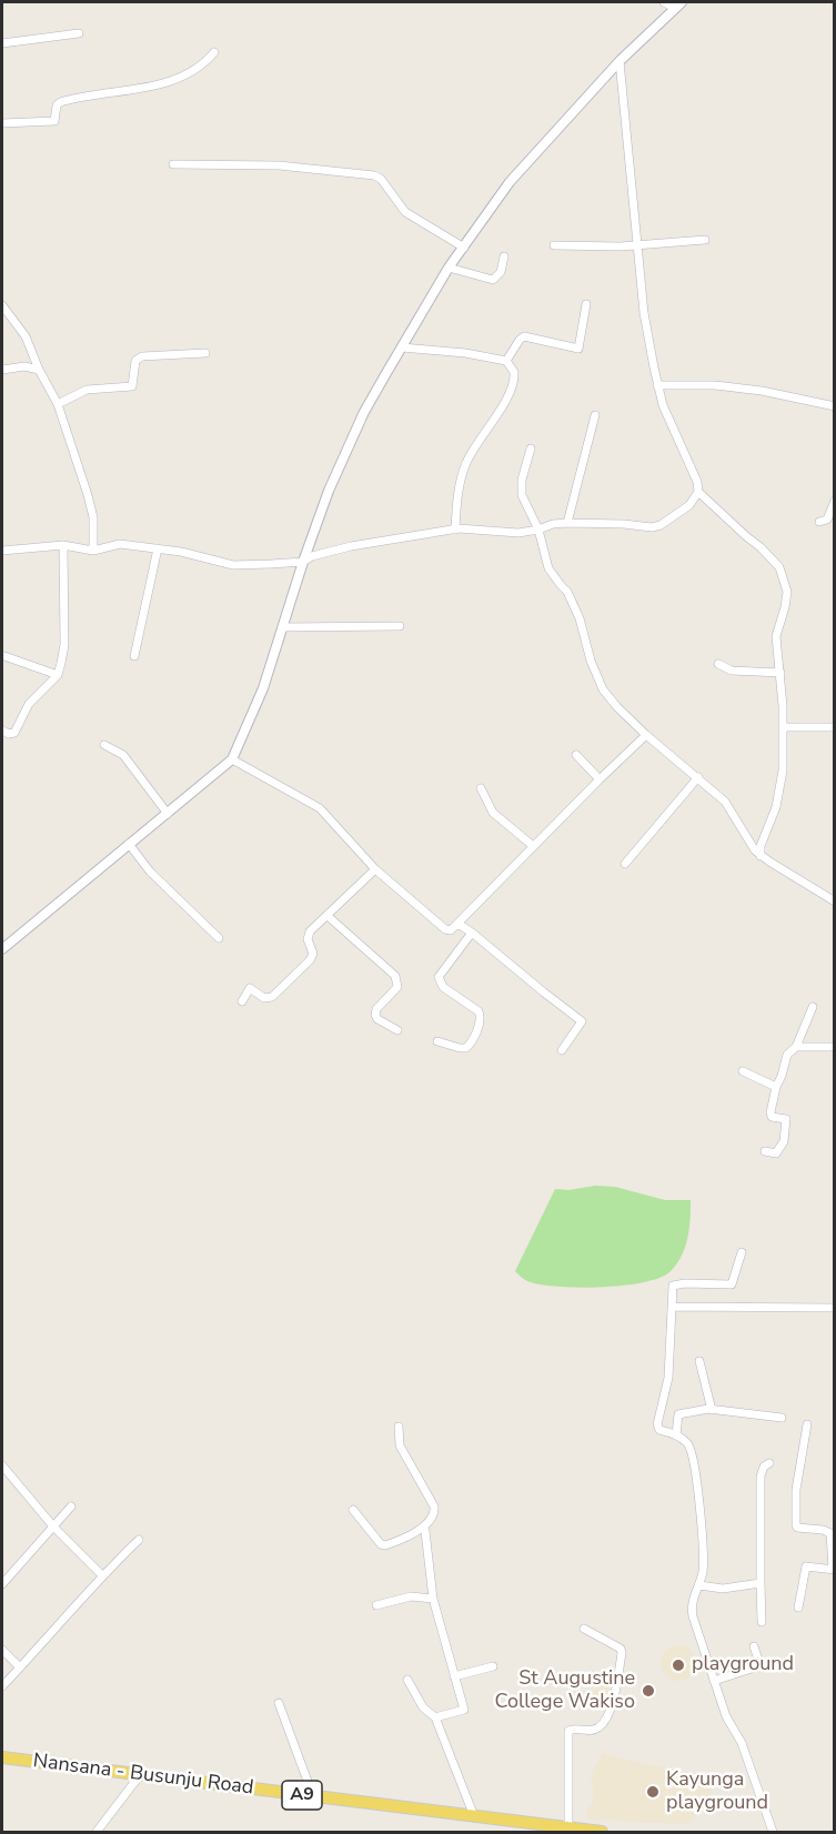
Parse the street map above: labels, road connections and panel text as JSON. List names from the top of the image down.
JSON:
{
  "streets": {
    "main road": ["Nansana - Busunju Road", "A9"]
  },
  "places": ["playground", "St Augustine College Wakiso", "Kayunga playground"]
}
